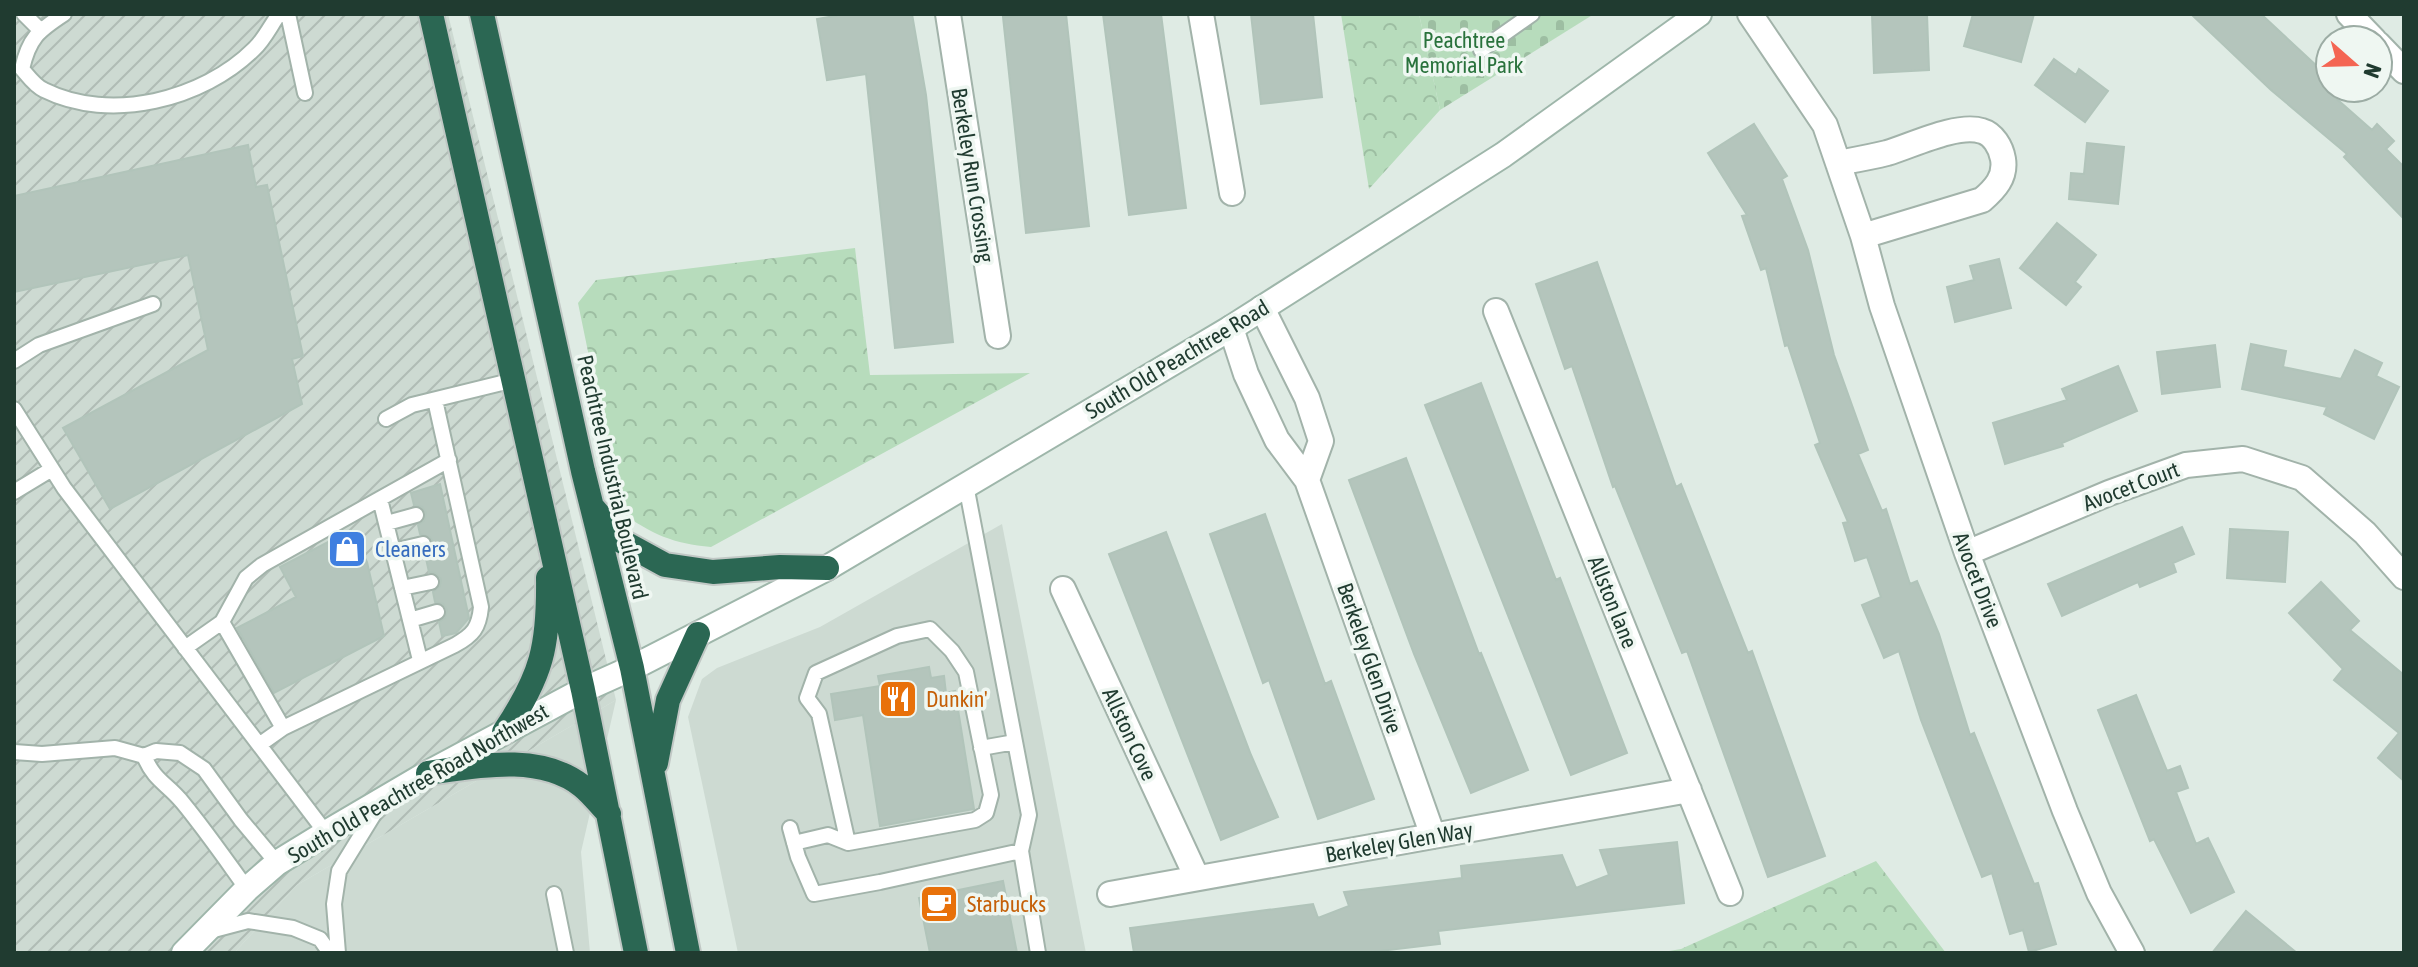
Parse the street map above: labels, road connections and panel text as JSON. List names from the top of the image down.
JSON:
{
  "streets": {
    "highway": ["Peachtree Industrial Boulevard"],
    "street": [
      "Berkeley Run Crossing",
      "South Old Peachtree Road",
      "Avocet Court",
      "Avocet Drive",
      "Allston lane",
      "Berkeley Glen Drive",
      "Allston Cove",
      "South Old Peachtree Road Northwest",
      "Berkeley Glen Way"
    ]
  },
  "crossings": [
    ["South Old Peachtree Road", "Peachtree Industrial Boulevard"],
    ["South Old Peachtree Road", "Berkeley Glen Drive"],
    ["South Old Peachtree Road", "South Old Peachtree Road Northwest"],
    ["Peachtree Industrial Boulevard", "South Old Peachtree Road Northwest"],
    ["Avocet Court", "Avocet Drive"],
    ["Allston lane", "Berkeley Glen Way"],
    ["Berkeley Glen Drive", "Berkeley Glen Way"],
    ["Allston Cove", "Berkeley Glen Way"]
  ],
  "parks": ["Peachtree Memorial Park"],
  "places": {
    "shop": ["Cleaners"],
    "restaurant": ["Dunkin'"],
    "cafe": ["Starbucks"]
  },
  "north": "right"
}
